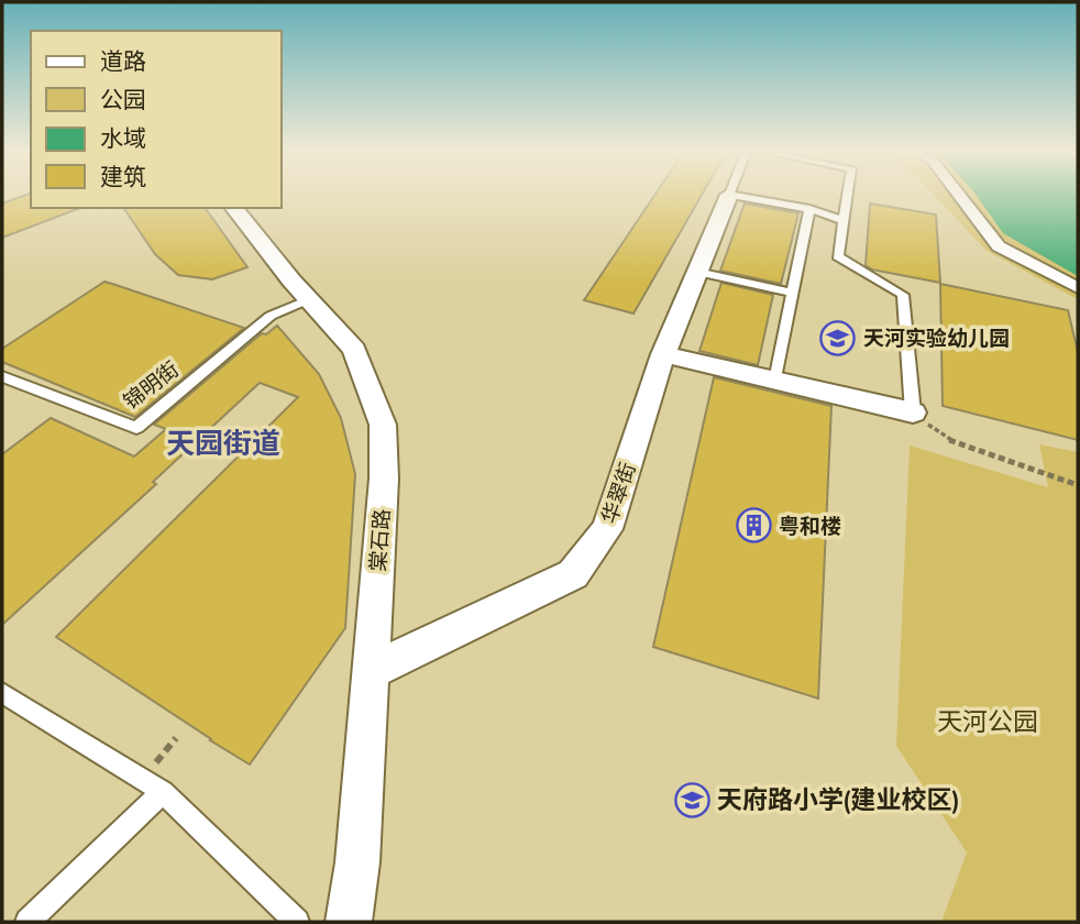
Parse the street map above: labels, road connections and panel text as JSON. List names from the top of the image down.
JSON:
{
  "streets": {
    "street": ["华翠街", "棠石路"],
    "lane": ["锦明街"]
  },
  "crossings": [
    ["锦明街", "棠石路"],
    ["华翠街", "棠石路"]
  ],
  "districts": ["天园街道"],
  "parks": ["天河公园"],
  "places": {
    "school or university": ["天河实验幼儿园", "天府路小学(建业校区)"],
    "building": ["粤和楼"]
  },
  "legend": [
    "道路",
    "公园",
    "水域",
    "建筑"
  ]
}
